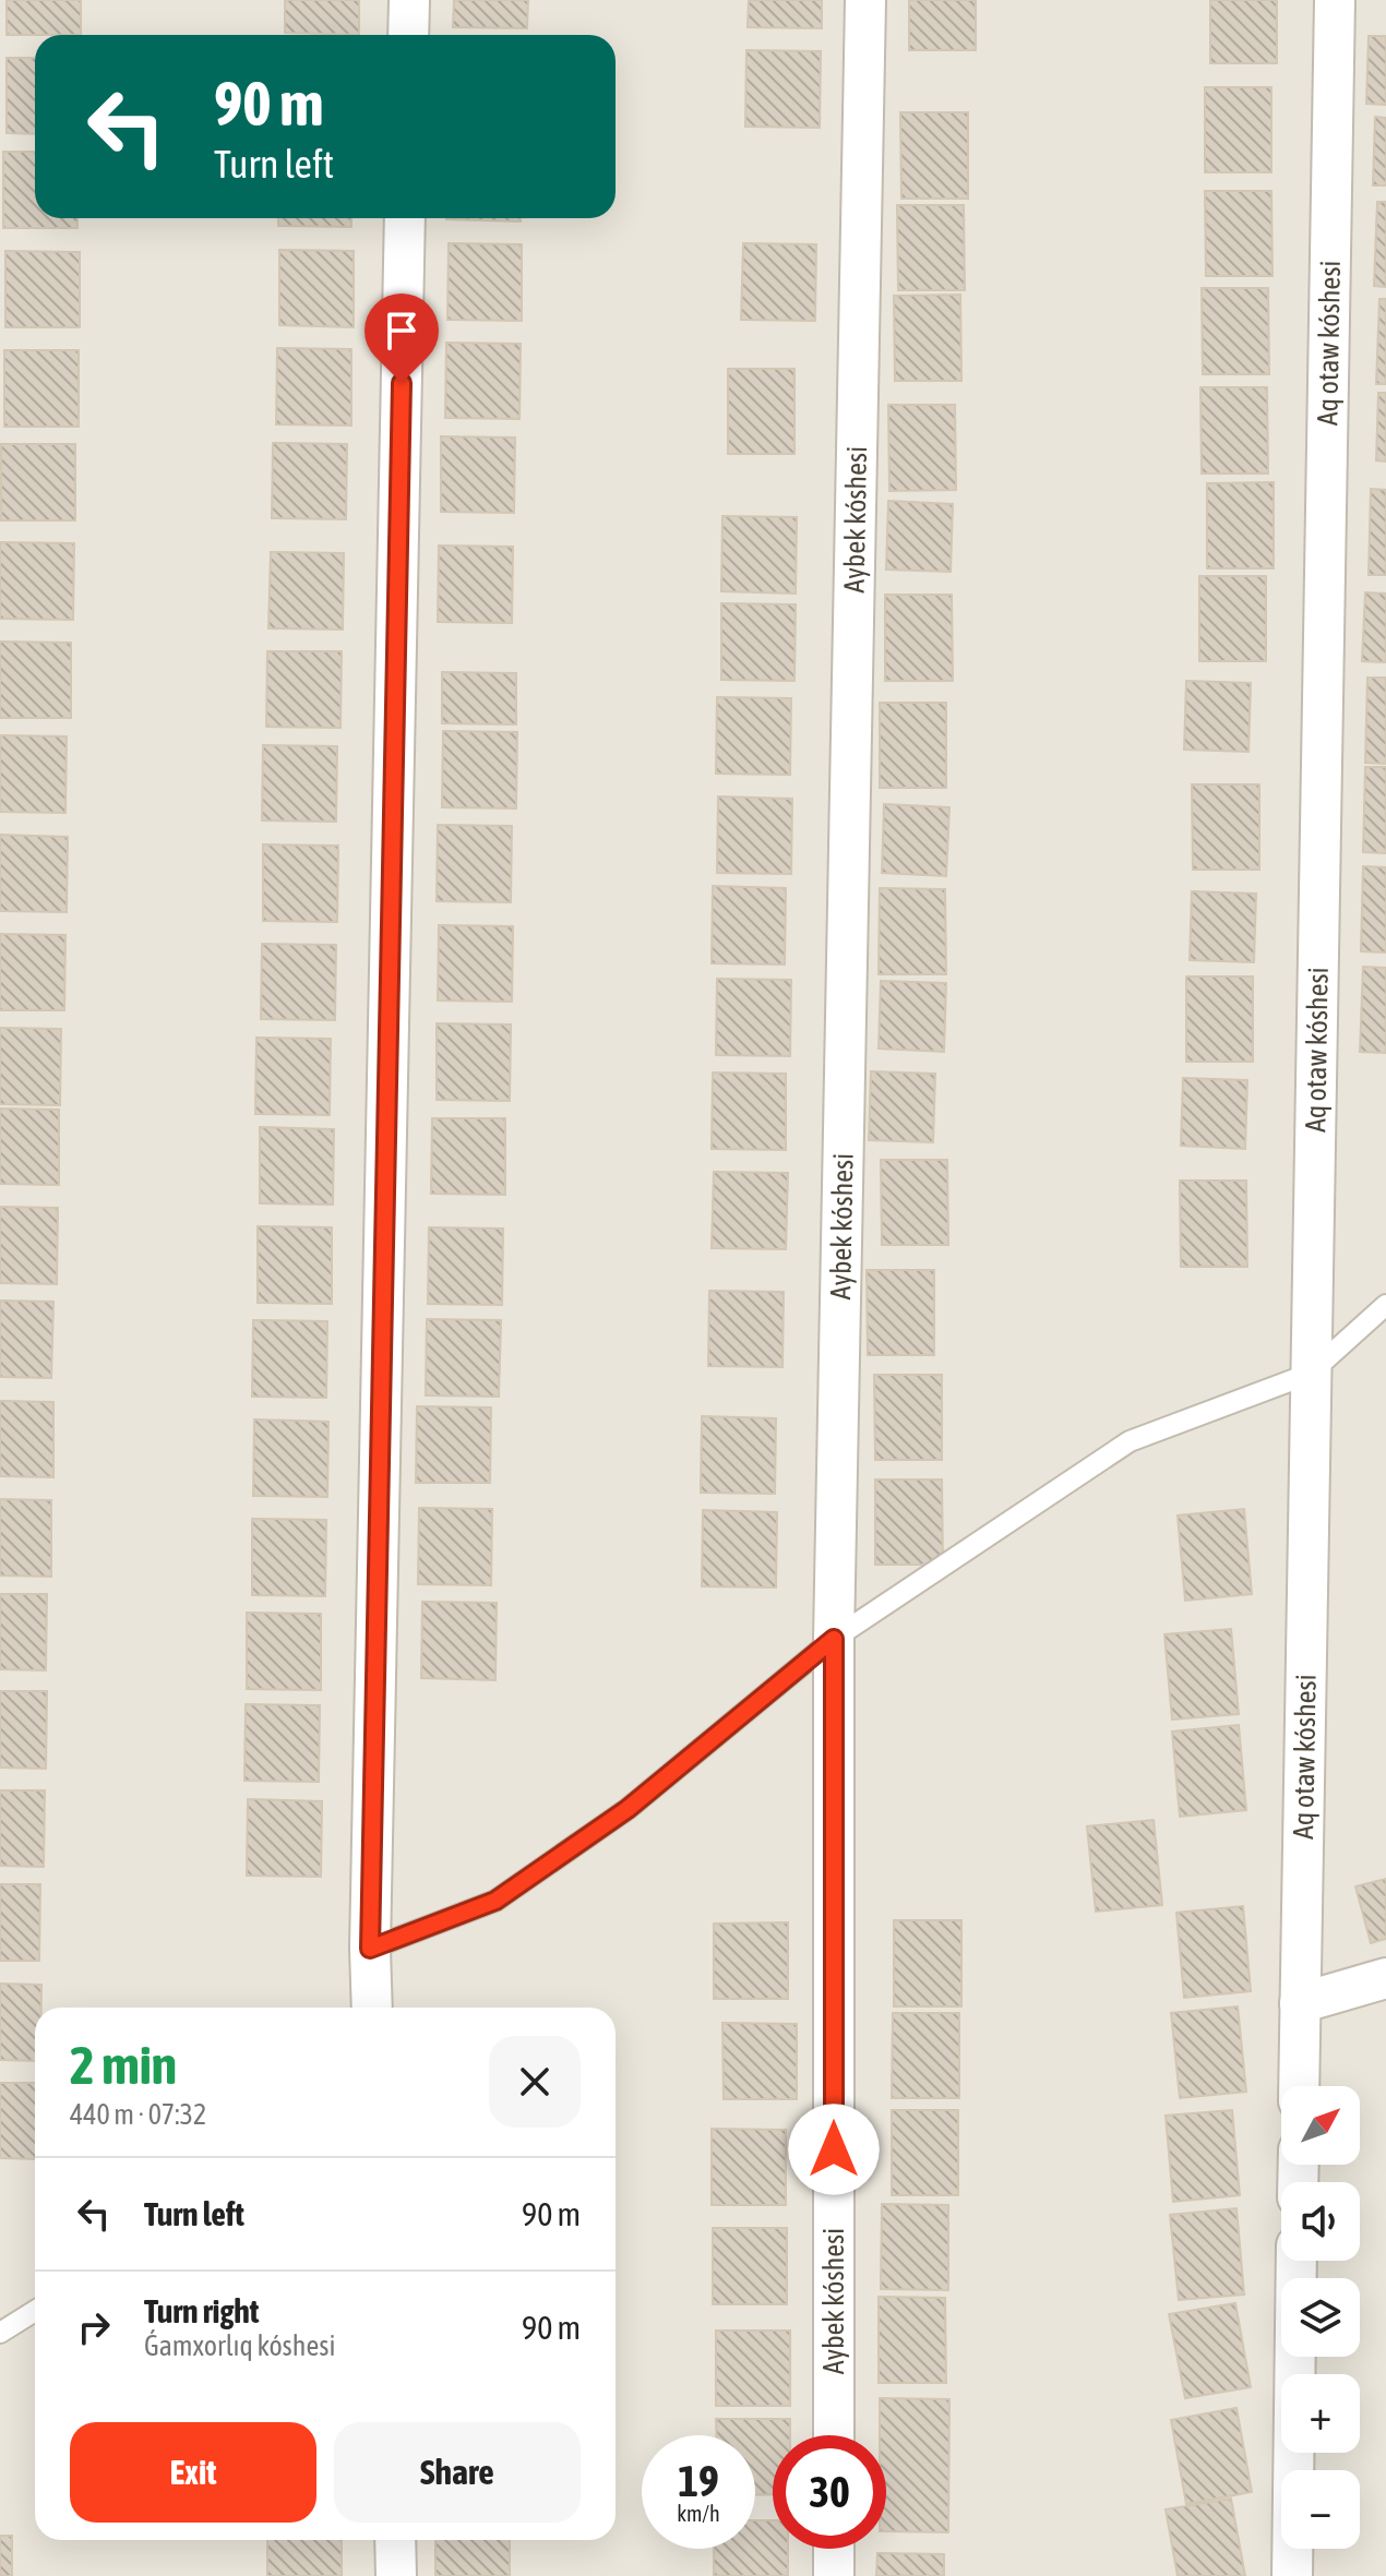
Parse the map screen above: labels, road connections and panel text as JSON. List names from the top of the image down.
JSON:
{
  "streets": {
    "street": ["Aq otaw kóshesi", "Aybek kóshesi"]
  },
  "north": "top right",
  "page": {
    "turn": ["90 m", "Turn left"],
    "heading": ["2 min", "440 m · 07:32"],
    "map_buttons": ["+", "−"],
    "list": [
      {
        "name": "Turn left",
        "value": "90 m"
      },
      {
        "name": "Turn right",
        "note": "Ǵamxorlıq kóshesi",
        "value": "90 m"
      }
    ],
    "buttons": ["Exit", "Share"],
    "speed": "19 km/h",
    "limit": "30"
  }
}
